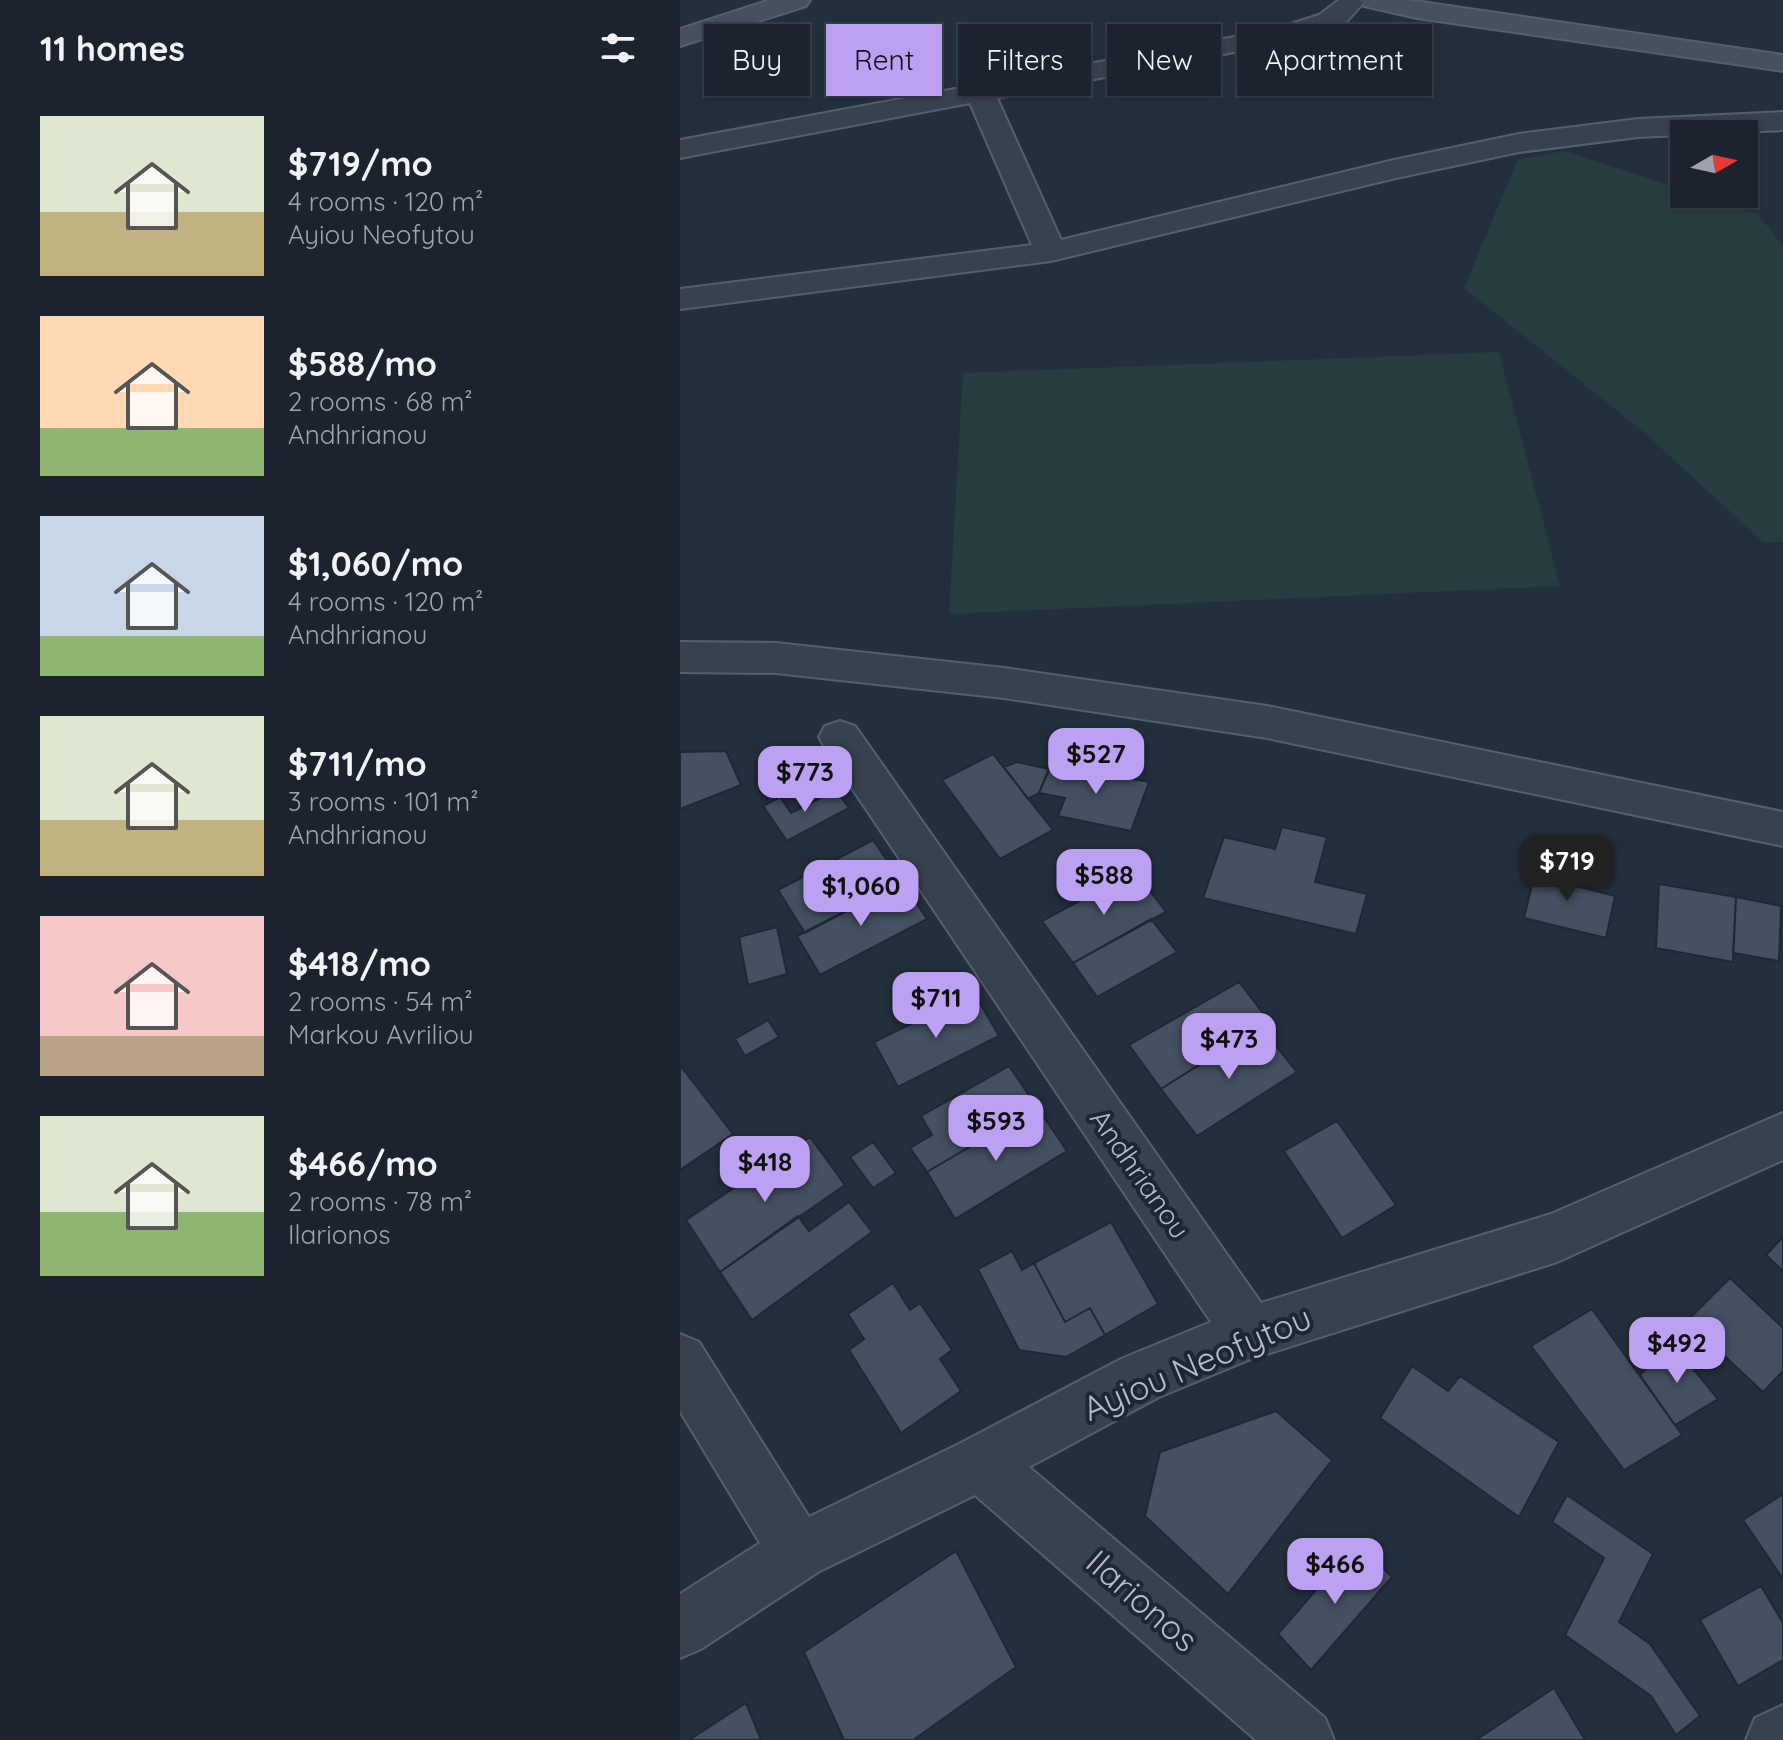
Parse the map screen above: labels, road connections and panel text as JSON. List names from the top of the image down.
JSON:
{
  "streets": {
    "street": ["Andhrianou", "Ayiou Neofytou", "Ilarionos"]
  },
  "crossings": [
    ["Andhrianou", "Ayiou Neofytou"],
    ["Ayiou Neofytou", "Ilarionos"]
  ],
  "north": "right",
  "page": {
    "heading": "11 homes",
    "chip": [
      "Buy",
      "Rent",
      "Filters",
      "New",
      "Apartment"
    ],
    "list": [
      {
        "name": "$719/mo",
        "note": "4 rooms · 120 m² · Ayiou Neofytou"
      },
      {
        "name": "$588/mo",
        "note": "2 rooms · 68 m² · Andhrianou"
      },
      {
        "name": "$1,060/mo",
        "note": "4 rooms · 120 m² · Andhrianou"
      },
      {
        "name": "$711/mo",
        "note": "3 rooms · 101 m² · Andhrianou"
      },
      {
        "name": "$418/mo",
        "note": "2 rooms · 54 m² · Markou Avriliou"
      },
      {
        "name": "$466/mo",
        "note": "2 rooms · 78 m² · Ilarionos"
      }
    ],
    "price": [
      "$527",
      "$773",
      "$719",
      "$588",
      "$1,060",
      "$711",
      "$473",
      "$593",
      "$418",
      "$492",
      "$466"
    ]
  }
}
